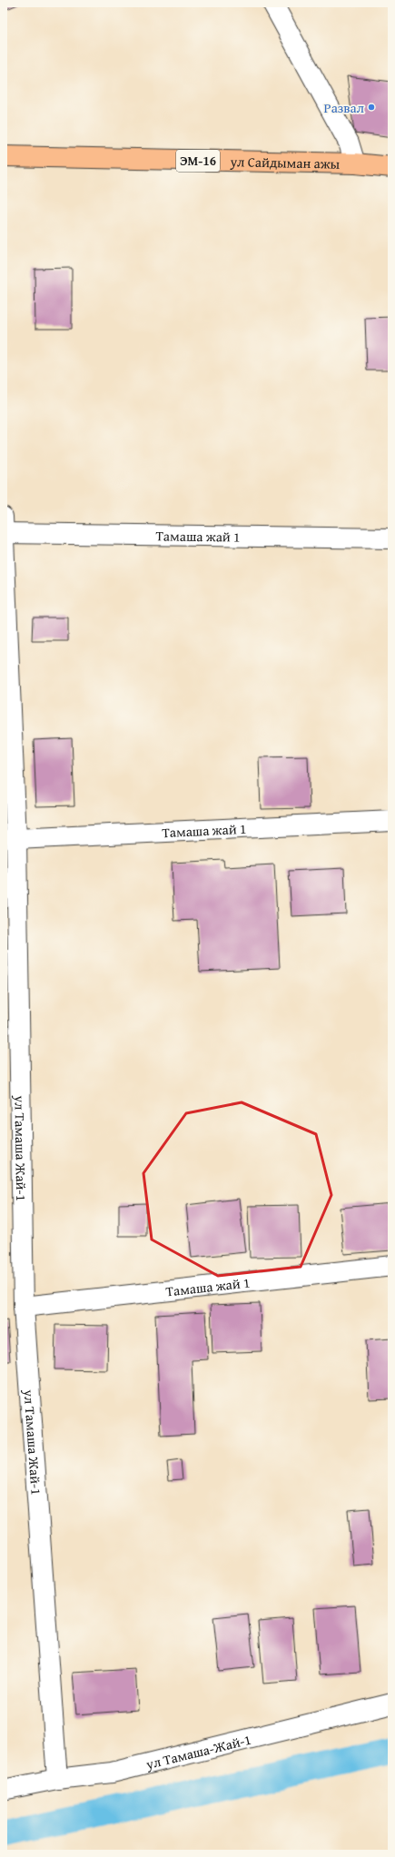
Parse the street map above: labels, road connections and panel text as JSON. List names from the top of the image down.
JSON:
{
  "streets": {
    "highway": ["ЭМ-16", "ул Сайдыман ажы"],
    "street": ["Тамаша жай 1", "ул Тамаша Жай-1", "ул Тамаша-Жай-1"]
  },
  "crossings": [
    ["Тамаша жай 1", "ул Тамаша Жай-1"],
    ["ул Тамаша Жай-1", "ул Тамаша-Жай-1"]
  ],
  "places": ["Развал"]
}
